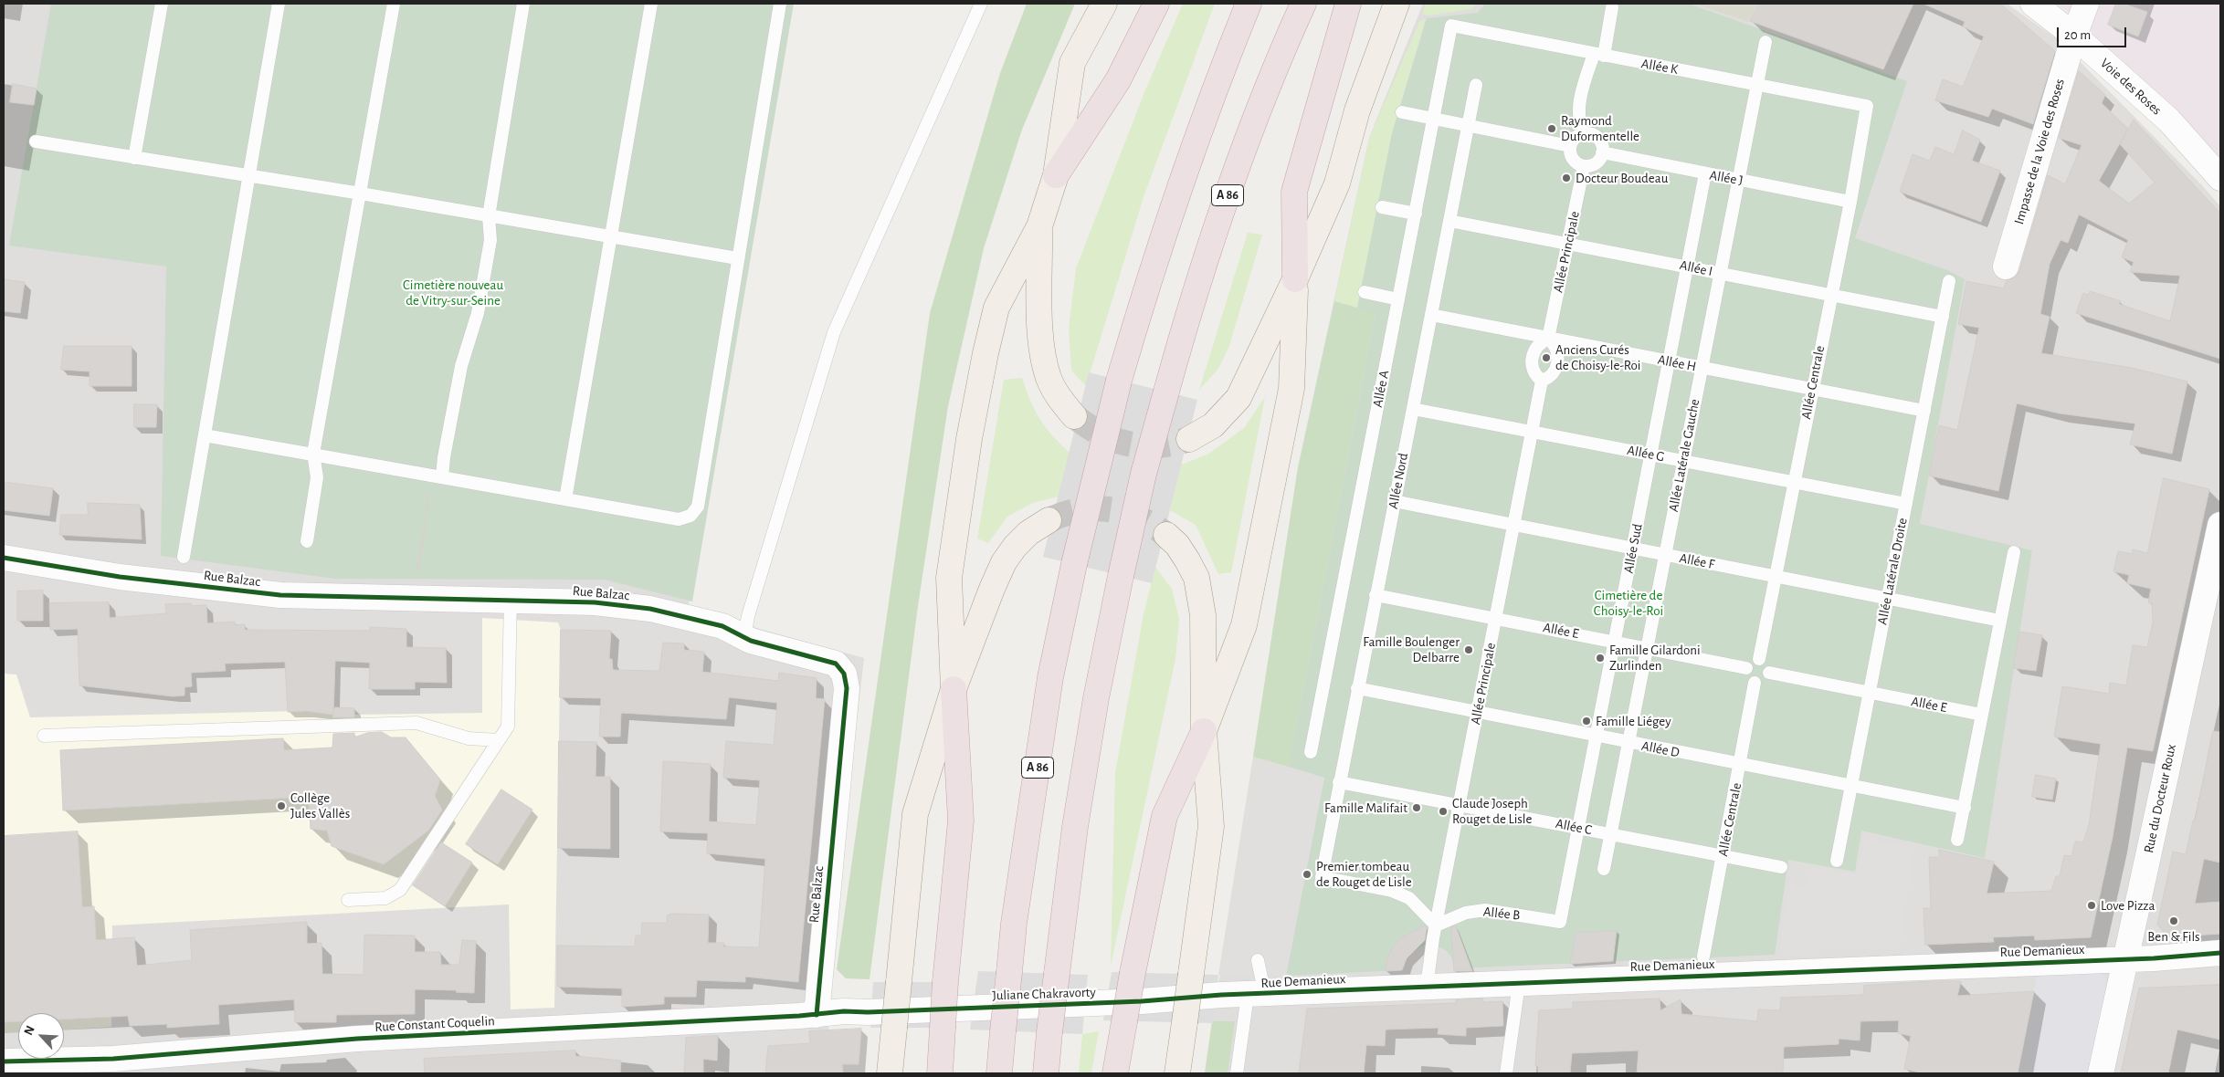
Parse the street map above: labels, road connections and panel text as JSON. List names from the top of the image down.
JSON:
{
  "streets": {
    "highway": ["A 86"],
    "street": [
      "Voie des Roses",
      "Impasse de la Voie des Roses",
      "Rue Balzac",
      "Rue du Docteur Roux",
      "Rue Demanieux",
      "Juliane Chakravorty",
      "Rue Constant Coquelin"
    ],
    "lane": [
      "Allée K",
      "Allée J",
      "Allée Principale",
      "Allée I",
      "Allée H",
      "Allée Centrale",
      "Allée A",
      "Allée G",
      "Allée Latérale Gauche",
      "Allée Nord",
      "Allée Sud",
      "Allée F",
      "Allée Latérale Droite",
      "Allée E",
      "Allée D",
      "Allée C",
      "Allée B"
    ]
  },
  "crossings": [
    ["Allée K", "Allée Centrale"],
    ["Allée K", "Allée A"],
    ["Allée K", "Allée Latérale Gauche"],
    ["Voie des Roses", "Impasse de la Voie des Roses"],
    ["Allée J", "Allée Principale"],
    ["Allée J", "Allée Centrale"],
    ["Allée J", "Allée Latérale Gauche"],
    ["Allée J", "Allée Sud"],
    ["Allée Principale", "Allée I"],
    ["Allée Principale", "Allée H"],
    ["Allée Principale", "Allée G"],
    ["Allée Principale", "Allée Nord"],
    ["Allée Principale", "Allée F"],
    ["Allée Principale", "Allée E"],
    ["Allée Principale", "Allée D"],
    ["Allée Principale", "Allée C"],
    ["Allée Principale", "Allée B"],
    ["Allée Principale", "Rue Demanieux"],
    ["Allée I", "Allée Centrale"],
    ["Allée I", "Allée Latérale Gauche"],
    ["Allée I", "Allée Nord"],
    ["Allée I", "Allée Sud"],
    ["Allée I", "Allée Latérale Droite"],
    ["Allée H", "Allée Centrale"],
    ["Allée H", "Allée Latérale Gauche"],
    ["Allée H", "Allée Nord"],
    ["Allée H", "Allée Sud"],
    ["Allée H", "Allée Latérale Droite"],
    ["Allée Centrale", "Allée G"],
    ["Allée Centrale", "Allée F"],
    ["Allée Centrale", "Allée E"],
    ["Allée Centrale", "Allée D"],
    ["Allée Centrale", "Allée C"],
    ["Allée G", "Allée Latérale Gauche"],
    ["Allée G", "Allée Nord"],
    ["Allée G", "Allée Sud"],
    ["Allée G", "Allée Latérale Droite"],
    ["Allée Latérale Gauche", "Allée F"],
    ["Allée Latérale Gauche", "Allée E"],
    ["Allée Latérale Gauche", "Allée D"],
    ["Allée Latérale Gauche", "Allée C"],
    ["Allée Nord", "Allée F"],
    ["Allée Nord", "Allée E"],
    ["Allée Nord", "Allée D"],
    ["Allée Nord", "Allée C"],
    ["Allée Nord", "Allée B"],
    ["Allée Sud", "Allée F"],
    ["Allée Sud", "Allée E"],
    ["Allée Sud", "Allée D"],
    ["Allée Sud", "Allée C"],
    ["Allée Sud", "Allée B"],
    ["Allée F", "Allée Latérale Droite"],
    ["Allée Latérale Droite", "Allée E"],
    ["Allée Latérale Droite", "Allée D"],
    ["Rue Balzac", "Rue Constant Coquelin"],
    ["Rue du Docteur Roux", "Rue Demanieux"],
    ["Rue Demanieux", "Juliane Chakravorty"],
    ["Juliane Chakravorty", "Rue Constant Coquelin"]
  ],
  "parks": ["Cimetière nouveau de Vitry-sur-Seine", "Cimetière de Choisy-le-Roi"],
  "places": [
    "Raymond Duformentelle",
    "Docteur Boudeau",
    "Anciens Curés de Choisy-le-Roi",
    "Famille Boulenger Delbarre",
    "Famille Gilardoni Zurlinden",
    "Famille Liégey",
    "Collège Jules Vallès",
    "Famille Malifait",
    "Claude Joseph Rouget de Lisle",
    "Premier tombeau de Rouget de Lisle",
    "Love Pizza",
    "Ben & Fils"
  ],
  "scale_bar": "20 m",
  "north": "top left"
}
